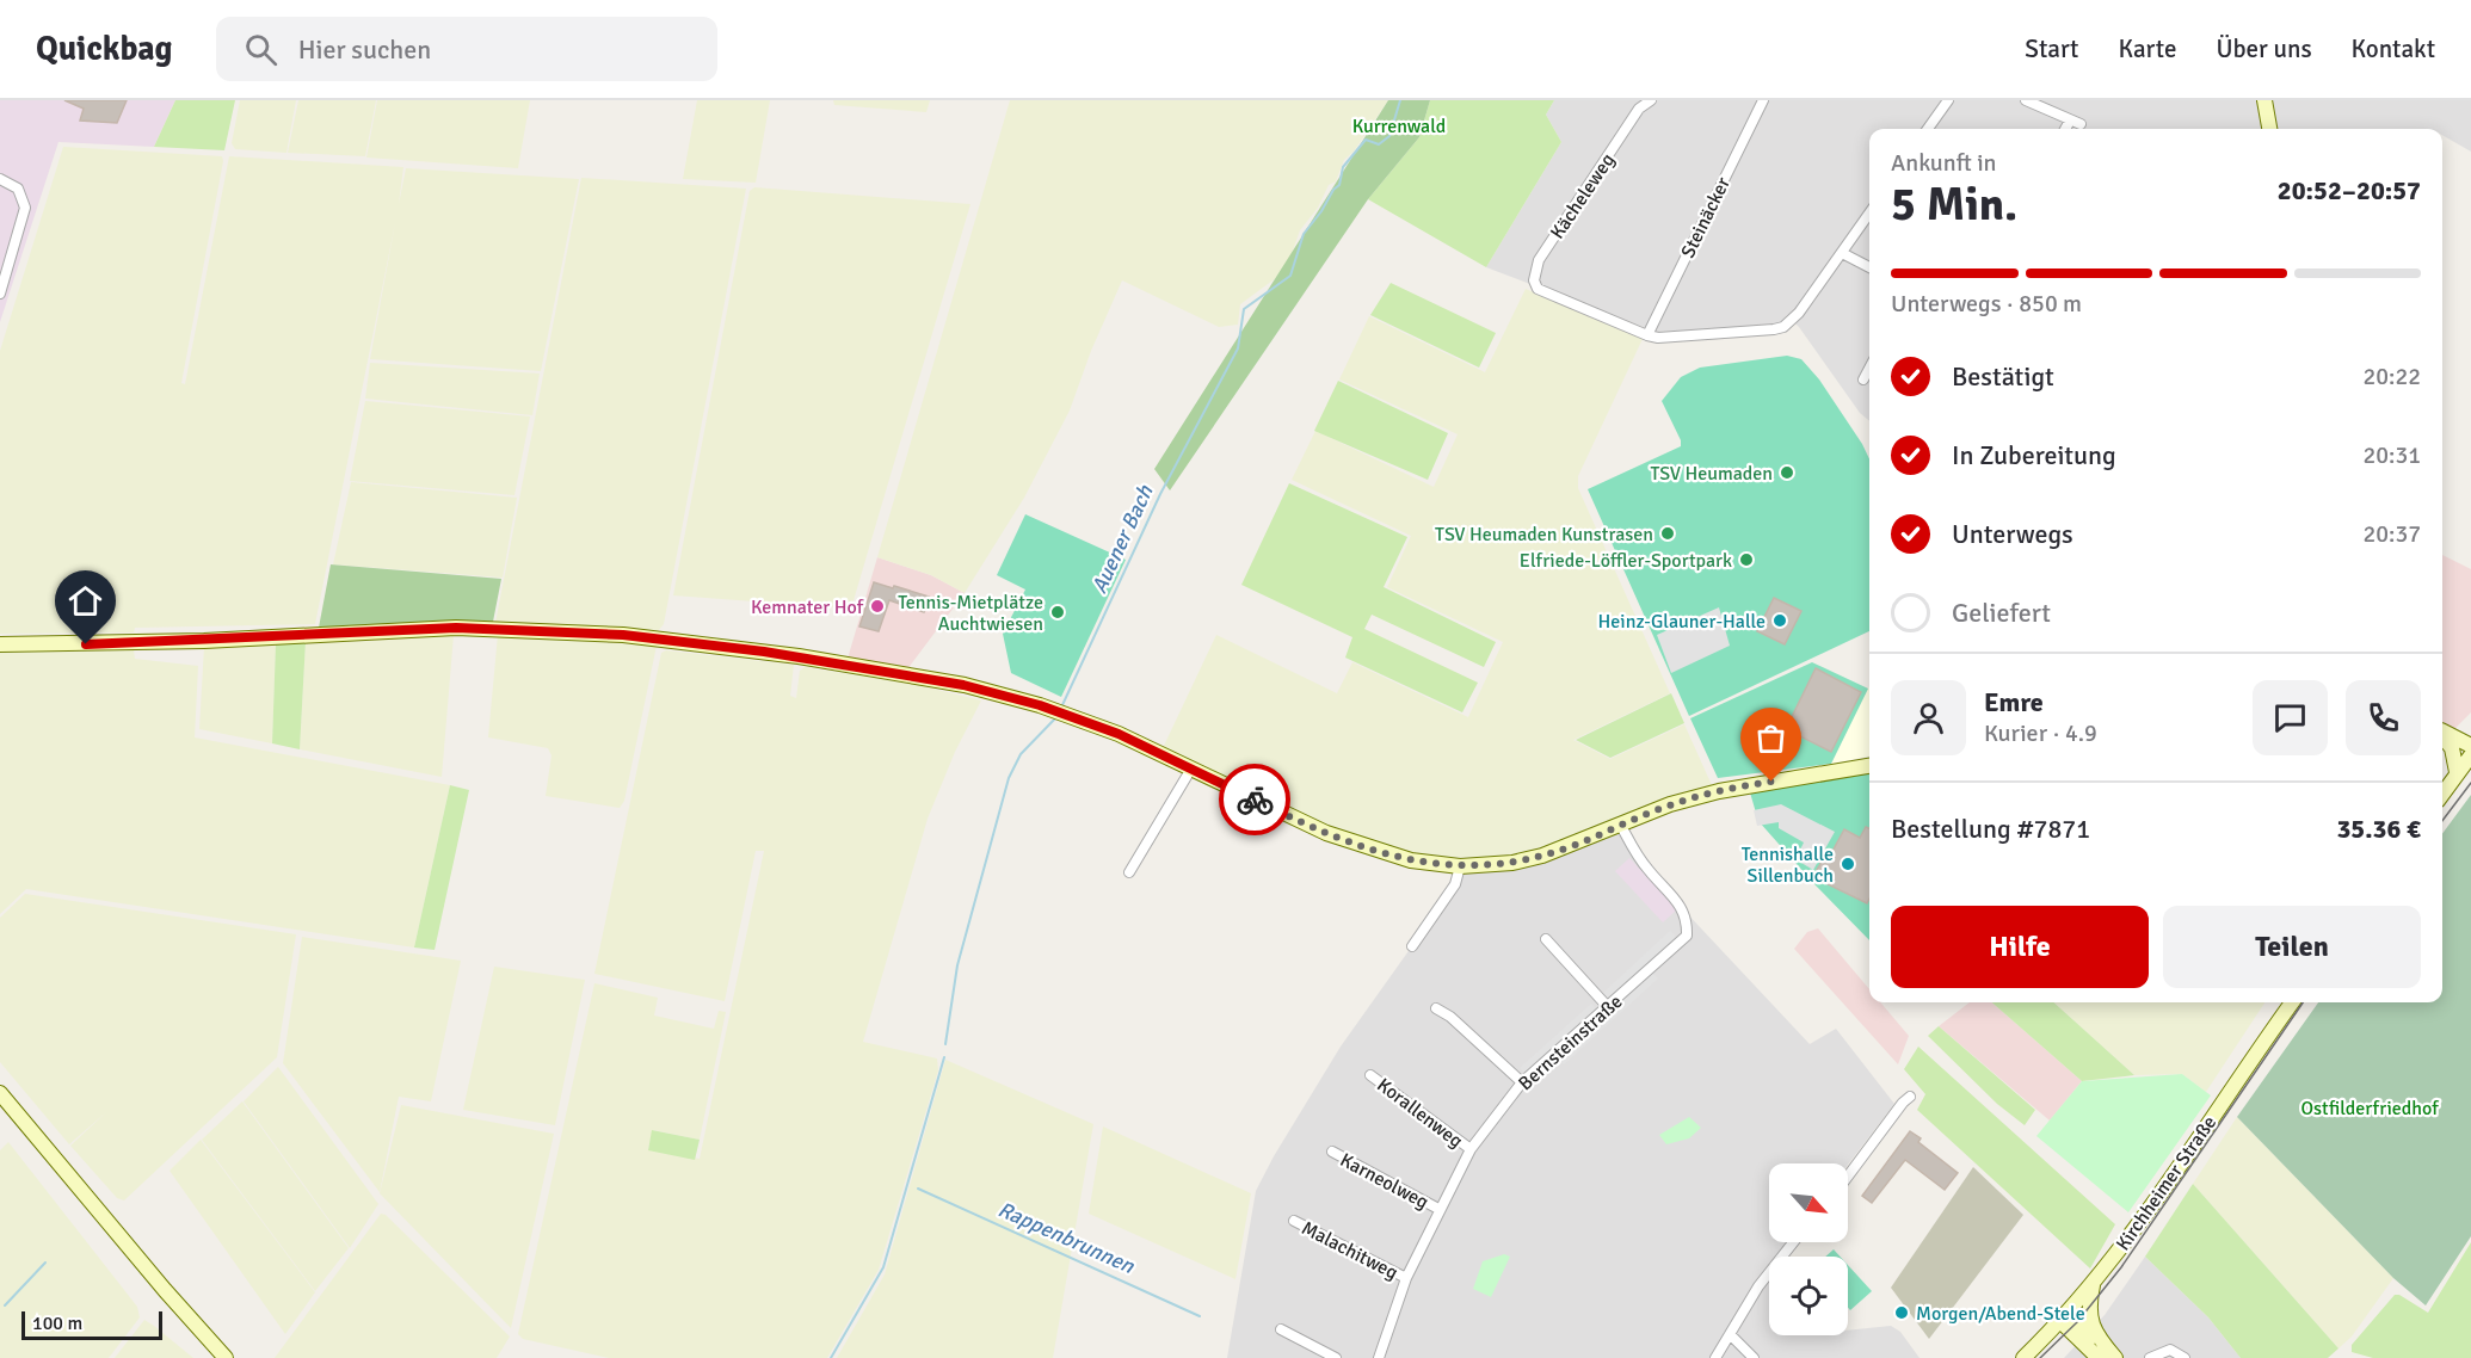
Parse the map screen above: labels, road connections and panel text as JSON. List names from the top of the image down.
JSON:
{
  "streets": {
    "street": [
      "Kächeleweg",
      "Steinäcker",
      "Bernsteinstraße",
      "Korallenweg",
      "Karneolweg",
      "Kirchheimer Straße",
      "Malachitweg"
    ]
  },
  "crossings": [
    ["Kächeleweg", "Steinäcker"],
    ["Bernsteinstraße", "Korallenweg"],
    ["Bernsteinstraße", "Karneolweg"],
    ["Bernsteinstraße", "Malachitweg"]
  ],
  "water": ["Auener Bach", "Rappenbrunnen"],
  "parks": ["Kurrenwald", "Ostfilderfriedhof"],
  "places": [
    "TSV Heumaden",
    "TSV Heumaden Kunstrasen",
    "Elfriede-Löffler-Sportpark",
    "Kemnater Hof",
    "Tennis-Mietplätze Auchtwiesen",
    "Heinz-Glauner-Halle",
    "Tennishalle Sillenbuch",
    "Morgen/Abend-Stele"
  ],
  "scale_bar": "100 m",
  "north": "bottom right",
  "page": {
    "header": "Quickbag",
    "search": "Hier suchen",
    "nav": [
      "Start",
      "Karte",
      "Über uns",
      "Kontakt"
    ],
    "heading": ["5 Min.", "Ankunft in", "20:52–20:57"],
    "panel": [
      "Emre",
      "Kurier · 4.9",
      "Bestellung #7871",
      "35.36 €"
    ],
    "bar": "Unterwegs · 850 m",
    "list": [
      ["Bestätigt", "20:22"],
      ["In Zubereitung", "20:31"],
      ["Unterwegs", "20:37"],
      "Geliefert"
    ],
    "buttons": ["Hilfe", "Teilen"],
    "scale": "100 m"
  }
}
